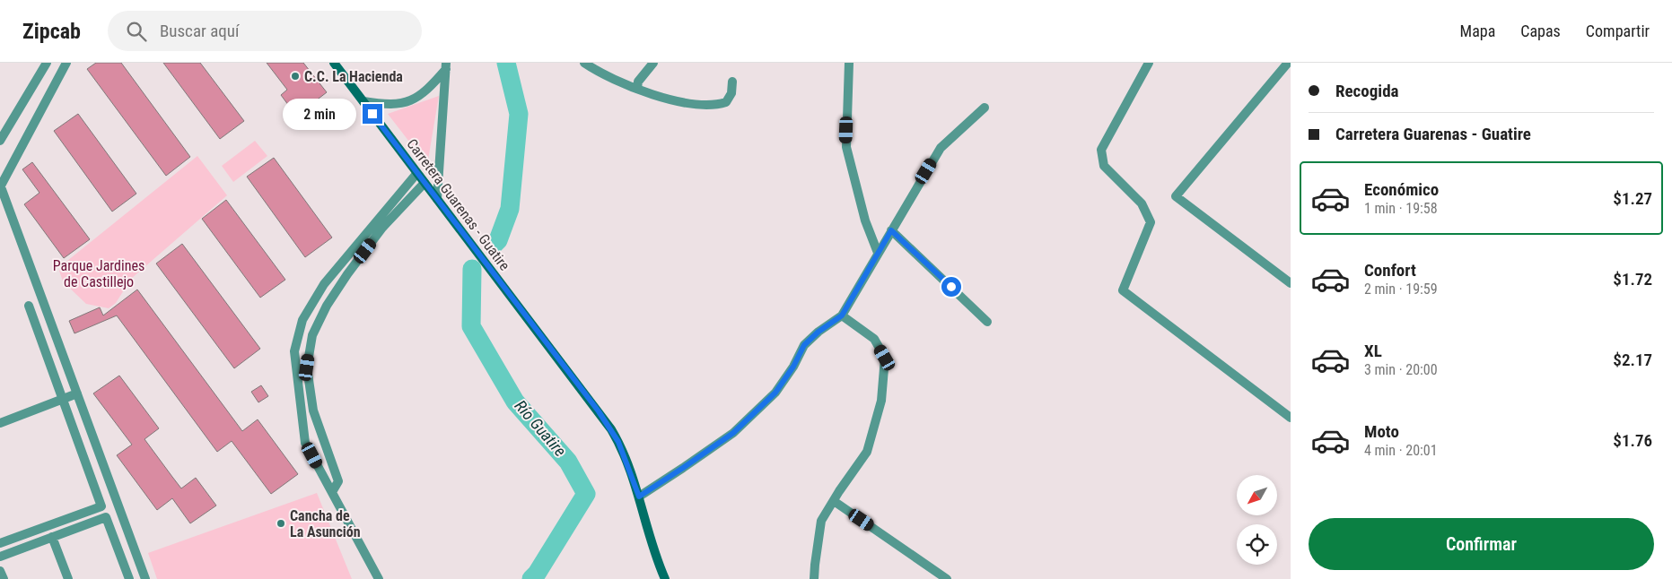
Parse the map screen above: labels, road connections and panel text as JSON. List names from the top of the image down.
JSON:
{
  "streets": {
    "main road": ["Carretera Guarenas - Guatire"]
  },
  "water": ["Río Guatire"],
  "parks": ["Parque Jardines de Castillejo"],
  "places": ["C.C. La Hacienda", "Cancha de La Asunción"],
  "north": "bottom left",
  "page": {
    "header": "Zipcab",
    "search": "Buscar aquí",
    "nav": ["Mapa", "Capas", "Compartir"],
    "banner": ["Recogida", "Carretera Guarenas - Guatire"],
    "bubble": "2 min",
    "list": [
      {
        "name": "Económico",
        "note": "1 min · 19:58",
        "value": "$1.27"
      },
      {
        "name": "Confort",
        "note": "2 min · 19:59",
        "value": "$1.72"
      },
      {
        "name": "XL",
        "note": "3 min · 20:00",
        "value": "$2.17"
      },
      {
        "name": "Moto",
        "note": "4 min · 20:01",
        "value": "$1.76"
      }
    ],
    "buttons": "Confirmar"
  }
}
